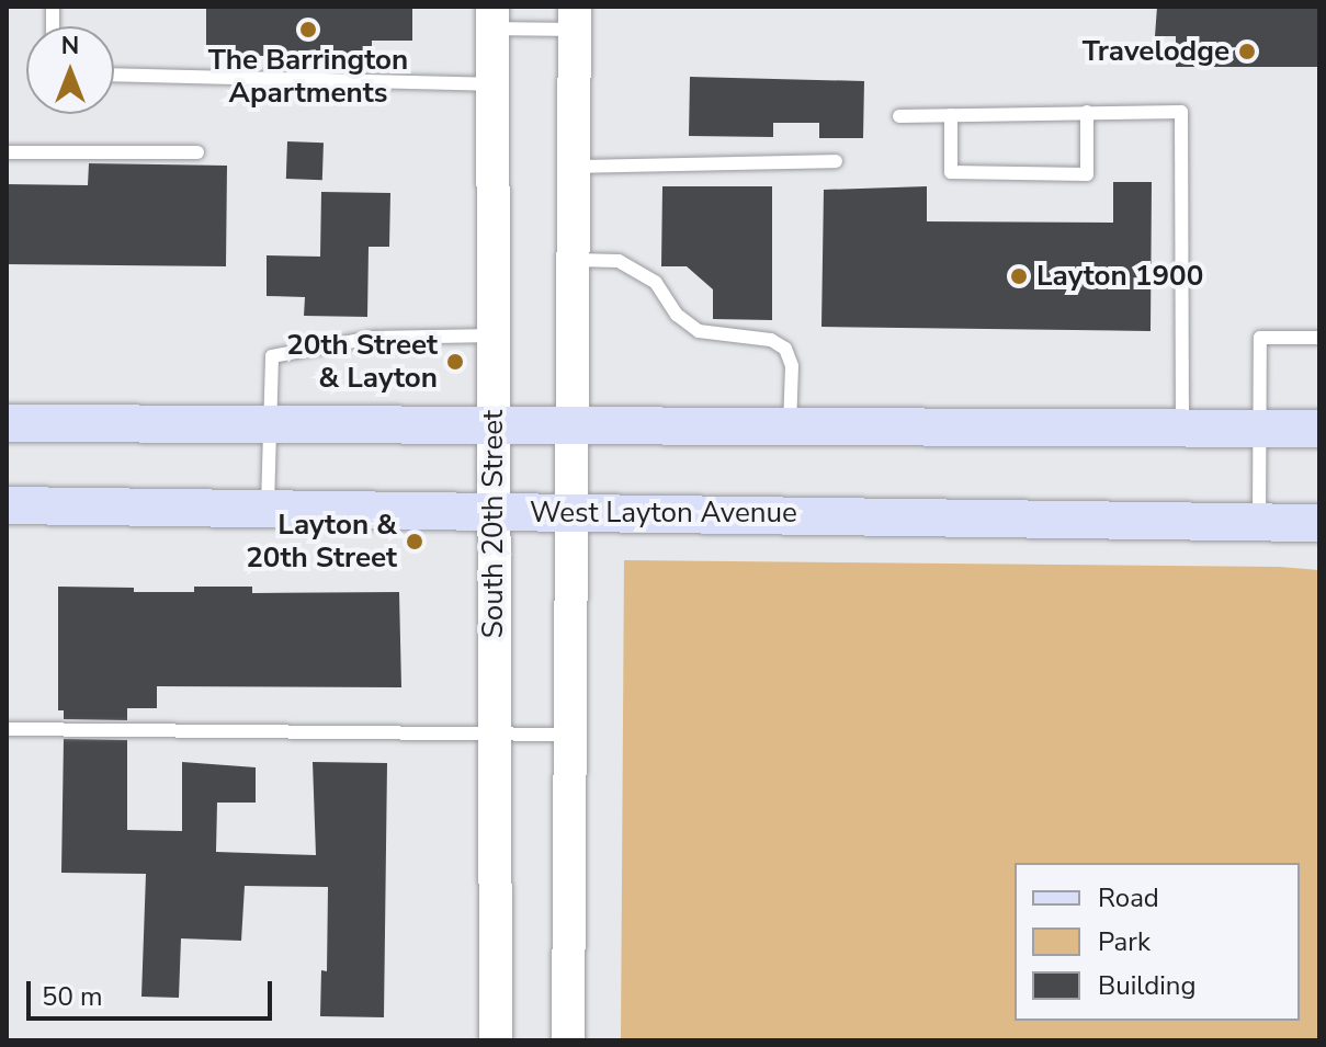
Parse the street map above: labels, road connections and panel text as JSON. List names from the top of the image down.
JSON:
{
  "streets": {
    "main road": ["West Layton Avenue"],
    "street": ["South 20th Street"]
  },
  "crossings": [
    ["West Layton Avenue", "South 20th Street"]
  ],
  "places": [
    "The Barrington Apartments",
    "Travelodge",
    "Layton 1900",
    "20th Street & Layton",
    "Layton & 20th Street"
  ],
  "legend": ["Road", "Park", "Building"],
  "scale_bar": "50 m",
  "north": "top"
}
